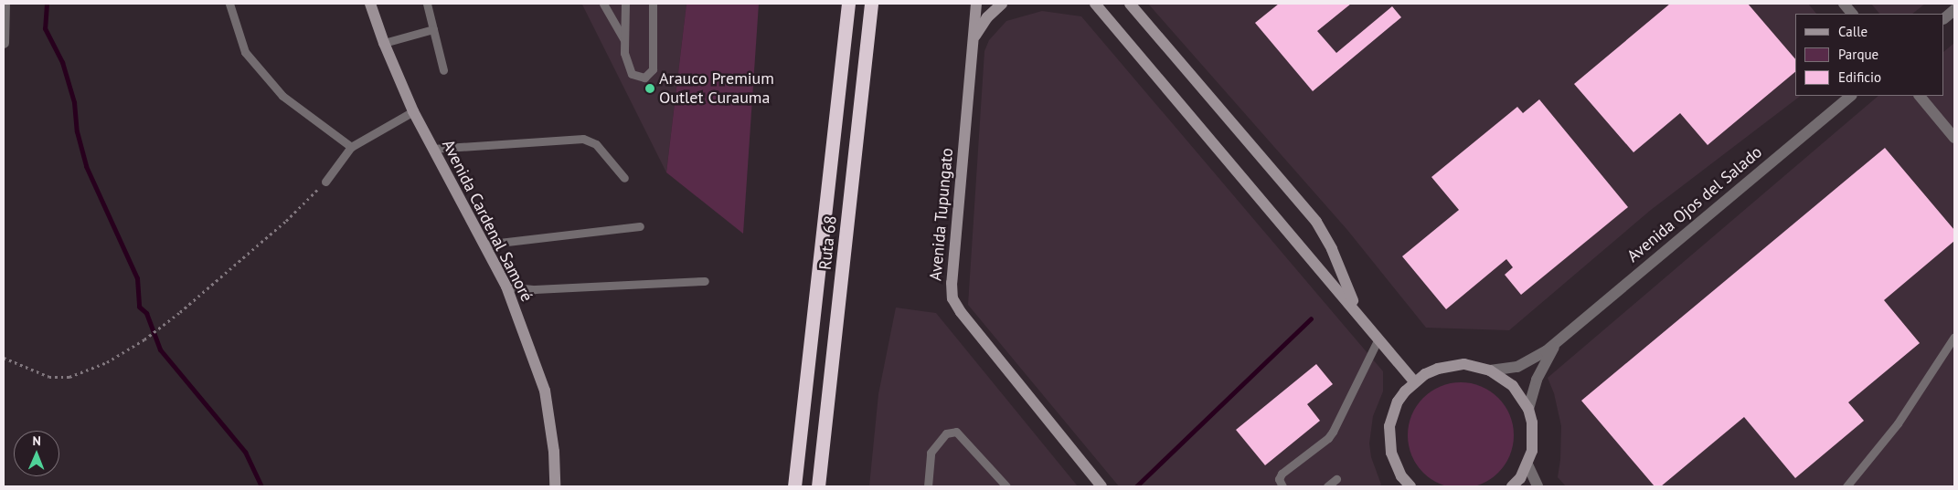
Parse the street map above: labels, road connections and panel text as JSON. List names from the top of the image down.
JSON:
{
  "streets": {
    "highway": ["Ruta 68"],
    "main road": ["Avenida Ojos del Salado", "Avenida Tupungato", "Avenida Cardenal Samoré"]
  },
  "places": ["Arauco Premium Outlet Curauma"],
  "legend": ["Calle", "Parque", "Edificio"],
  "north": "top"
}
